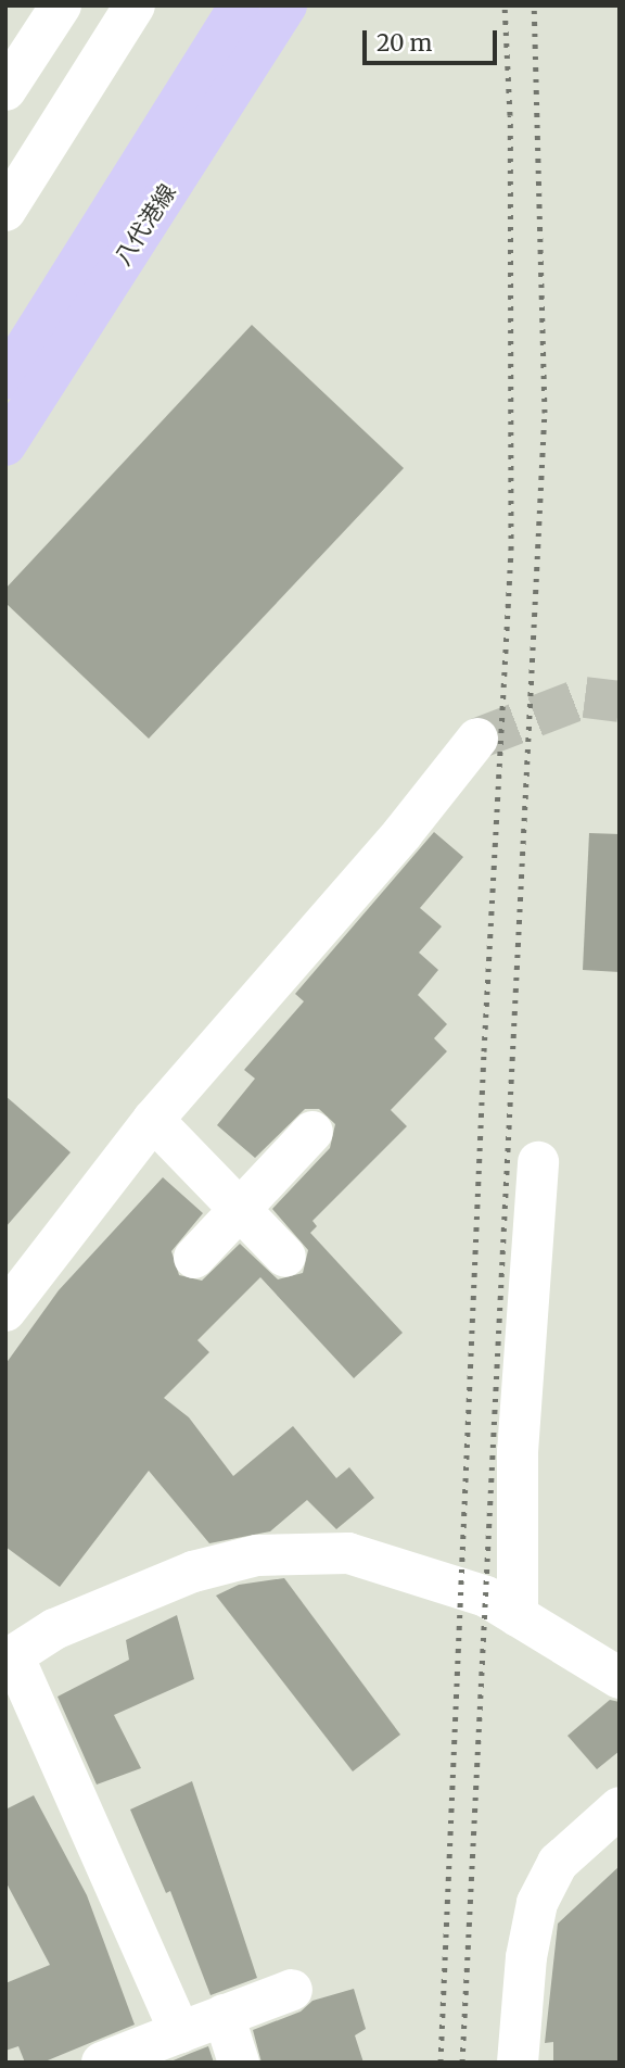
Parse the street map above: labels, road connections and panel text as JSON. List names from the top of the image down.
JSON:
{
  "streets": {
    "main road": ["八代港線"]
  },
  "scale_bar": "20 m"
}
